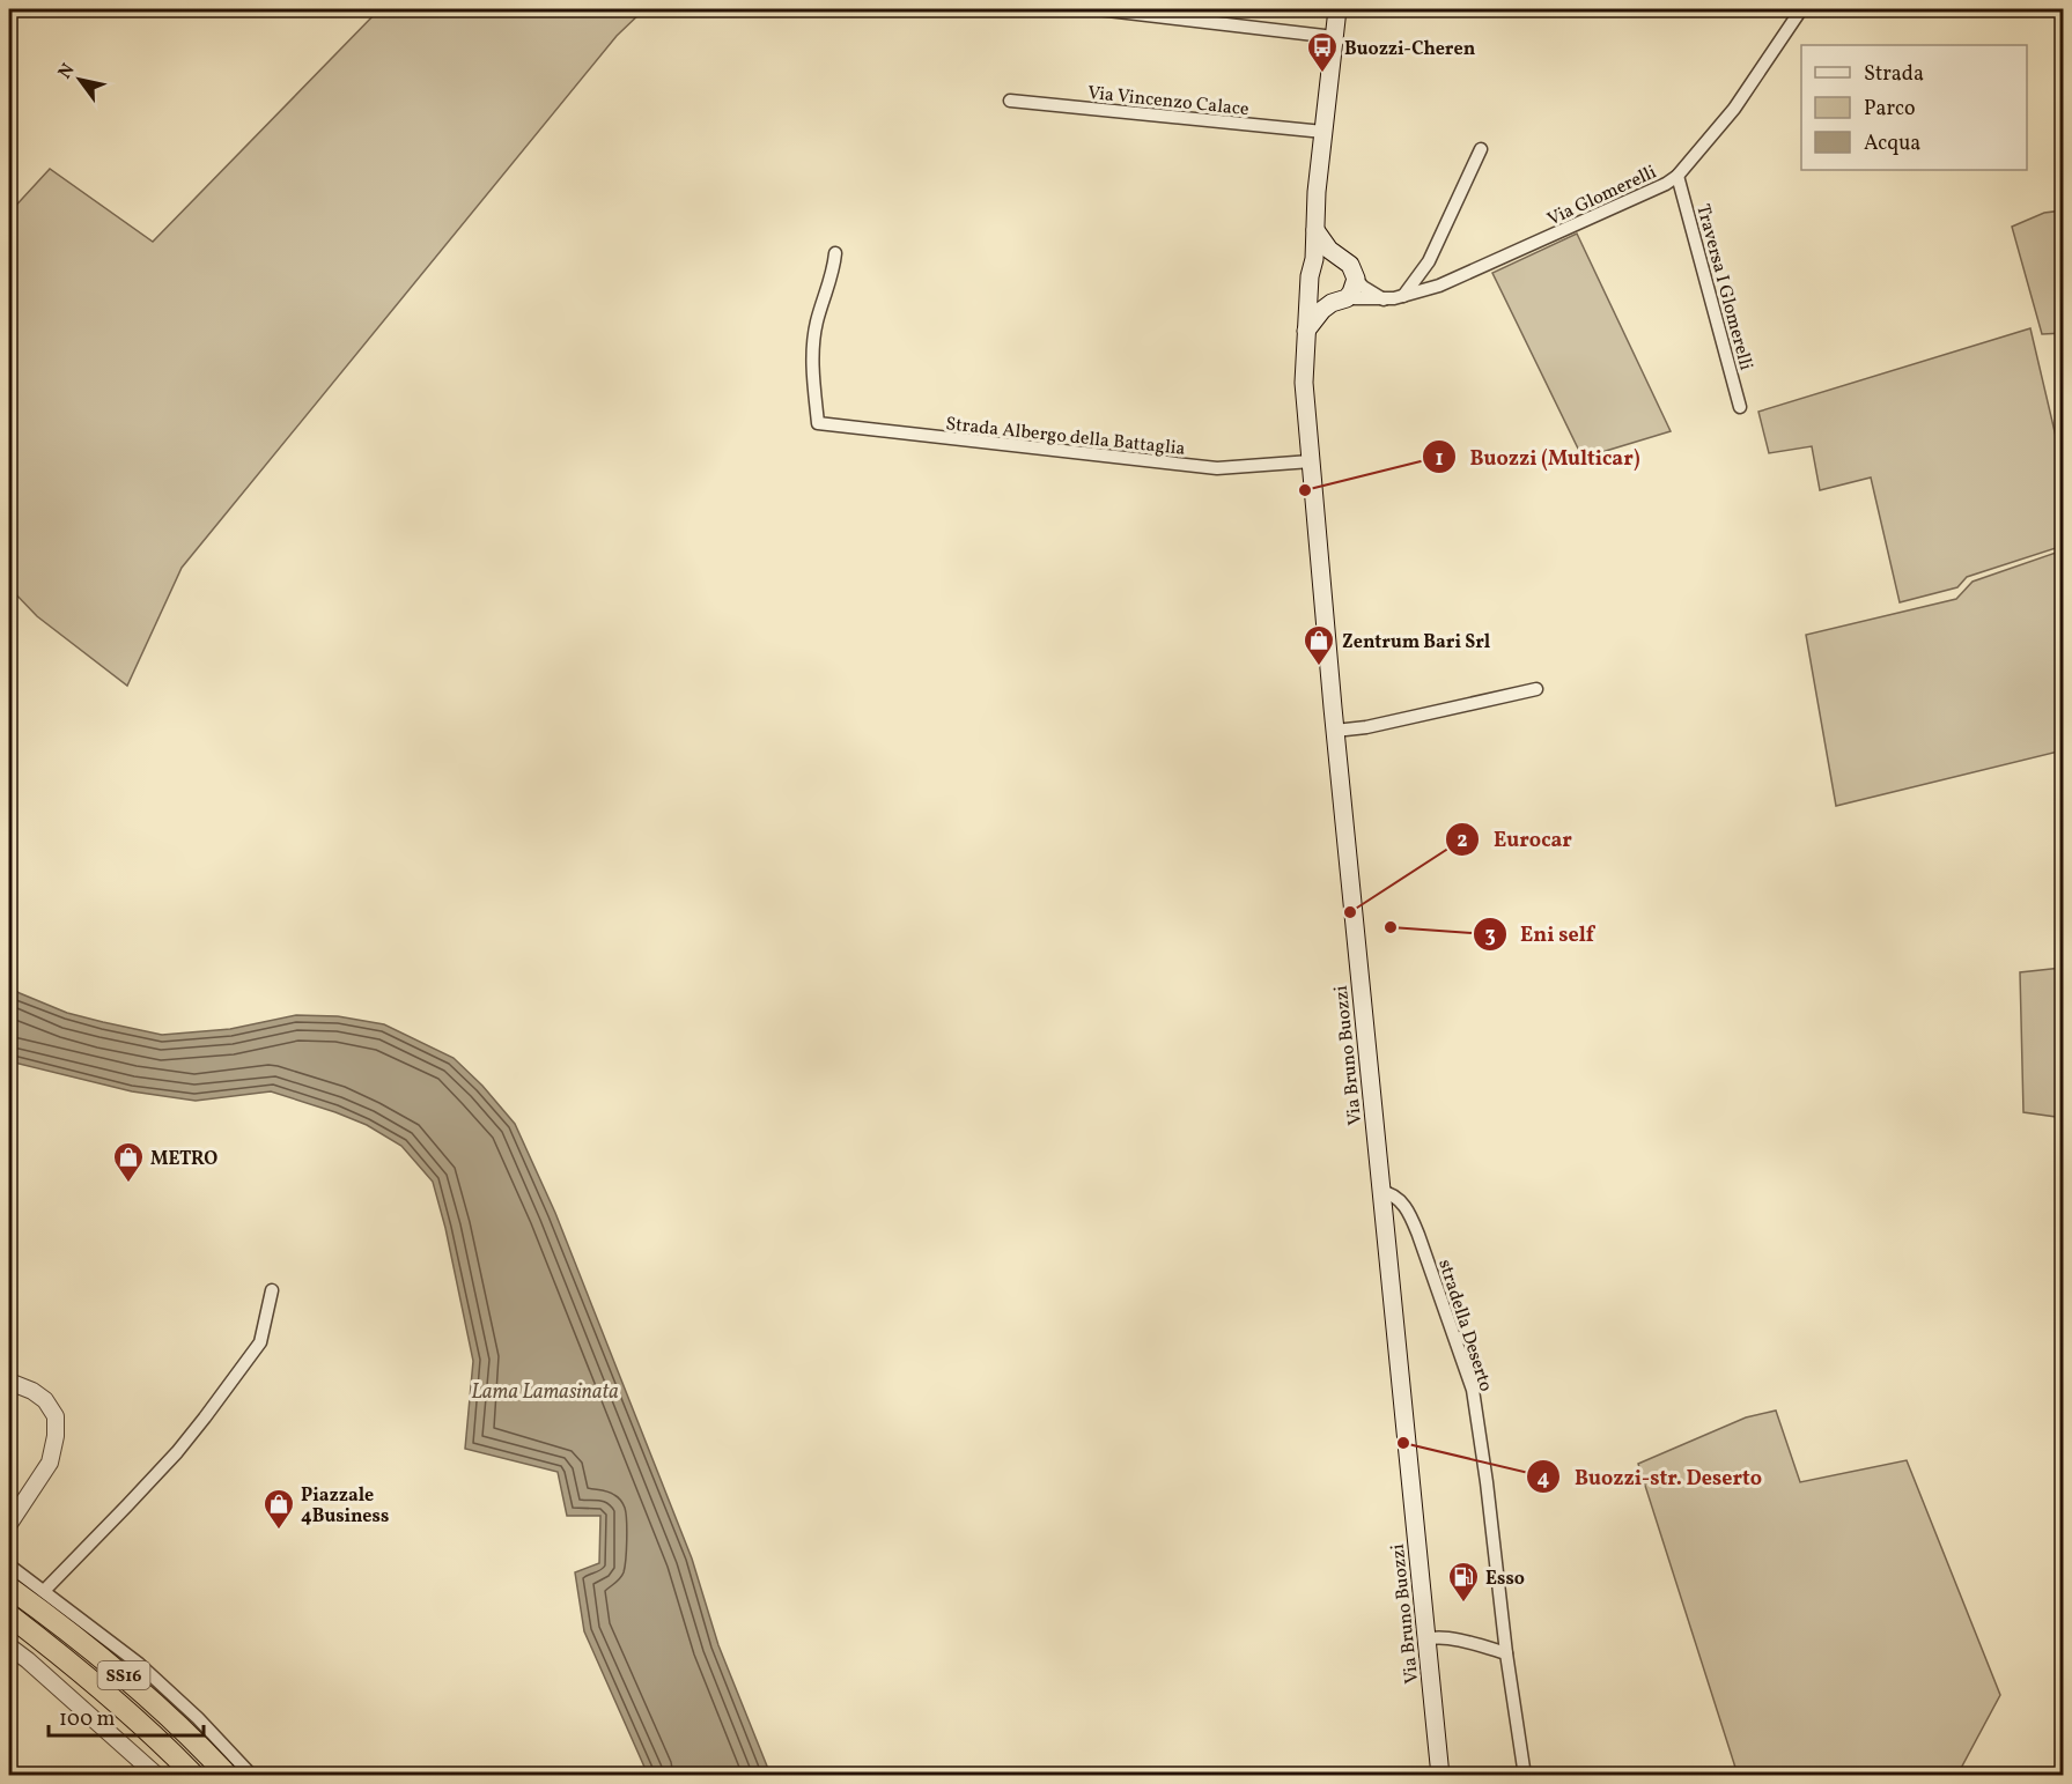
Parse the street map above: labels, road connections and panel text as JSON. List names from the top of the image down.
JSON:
{
  "streets": {
    "highway": ["SS16"],
    "main road": ["Via Bruno Buozzi"],
    "street": [
      "Via Vincenzo Calace",
      "Via Glomerelli",
      "Traversa I Glomerelli",
      "Strada Albergo della Battaglia",
      "stradella Deserto"
    ]
  },
  "crossings": [
    ["Via Glomerelli", "Traversa I Glomerelli"],
    ["Via Glomerelli", "Via Bruno Buozzi"],
    ["Strada Albergo della Battaglia", "Via Bruno Buozzi"],
    ["Via Bruno Buozzi", "stradella Deserto"]
  ],
  "water": ["Lama Lamasinata"],
  "places": {
    "bus stop": ["Buozzi-Cheren"],
    "other": [
      "Buozzi (Multicar)",
      "Eurocar",
      "Eni self",
      "Buozzi-str. Deserto"
    ],
    "shop": ["Zentrum Bari Srl", "METRO", "Piazzale 4Business"],
    "fuel station": ["Esso"]
  },
  "legend": ["Strada", "Parco", "Acqua"],
  "scale_bar": "100 m",
  "north": "top left"
}
